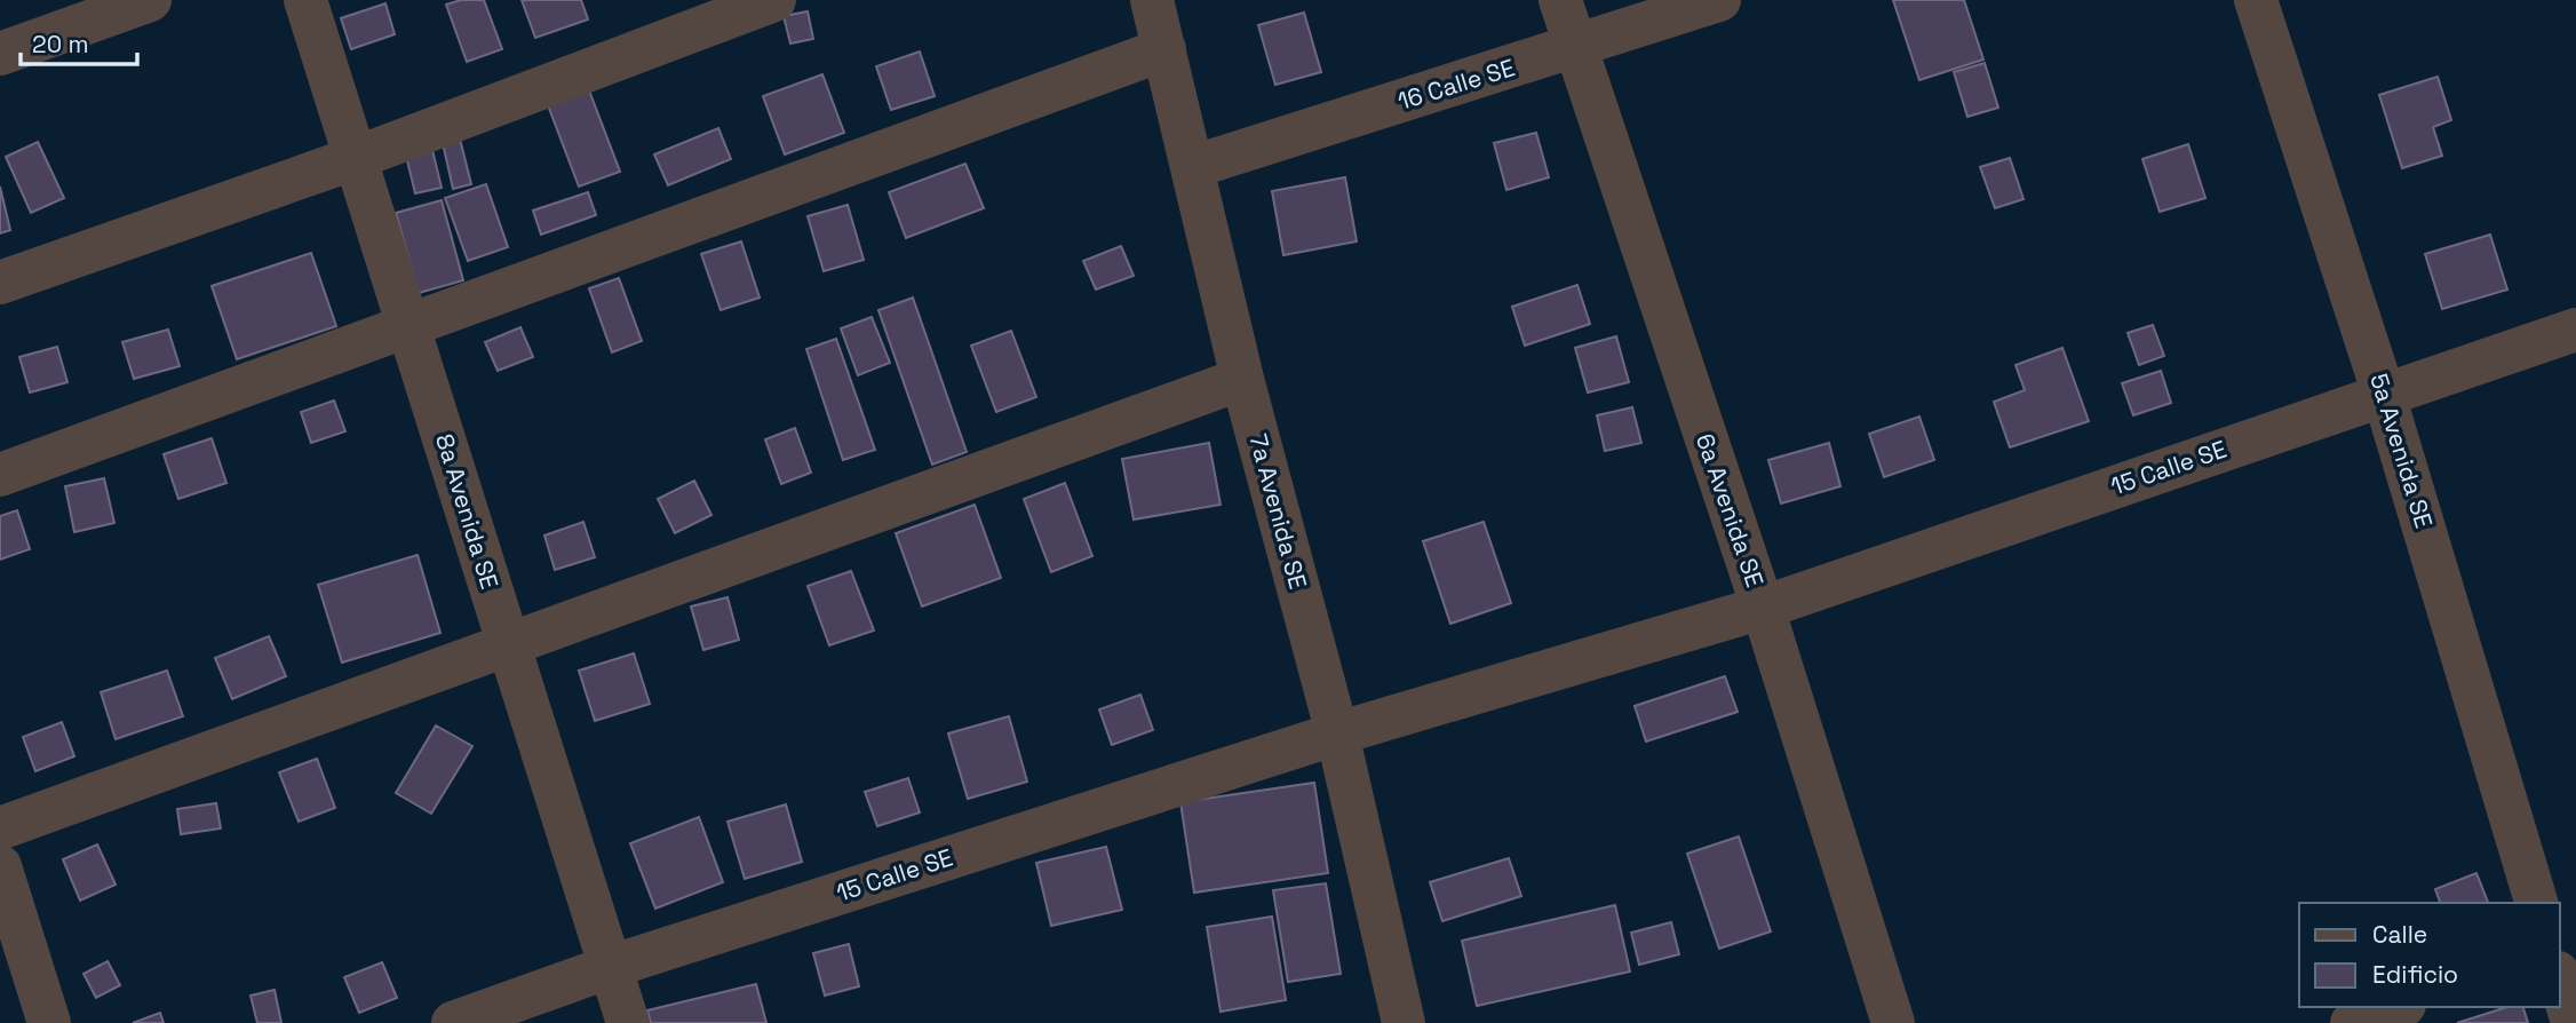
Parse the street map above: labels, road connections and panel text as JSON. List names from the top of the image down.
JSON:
{
  "streets": {
    "street": [
      "16 Calle SE",
      "5a Avenida SE",
      "15 Calle SE",
      "6a Avenida SE",
      "8a Avenida SE",
      "7a Avenida SE"
    ]
  },
  "crossings": [
    ["16 Calle SE", "6a Avenida SE"],
    ["16 Calle SE", "7a Avenida SE"],
    ["5a Avenida SE", "15 Calle SE"],
    ["15 Calle SE", "6a Avenida SE"],
    ["15 Calle SE", "8a Avenida SE"],
    ["15 Calle SE", "7a Avenida SE"]
  ],
  "legend": ["Calle", "Edificio"],
  "scale_bar": "20 m"
}
